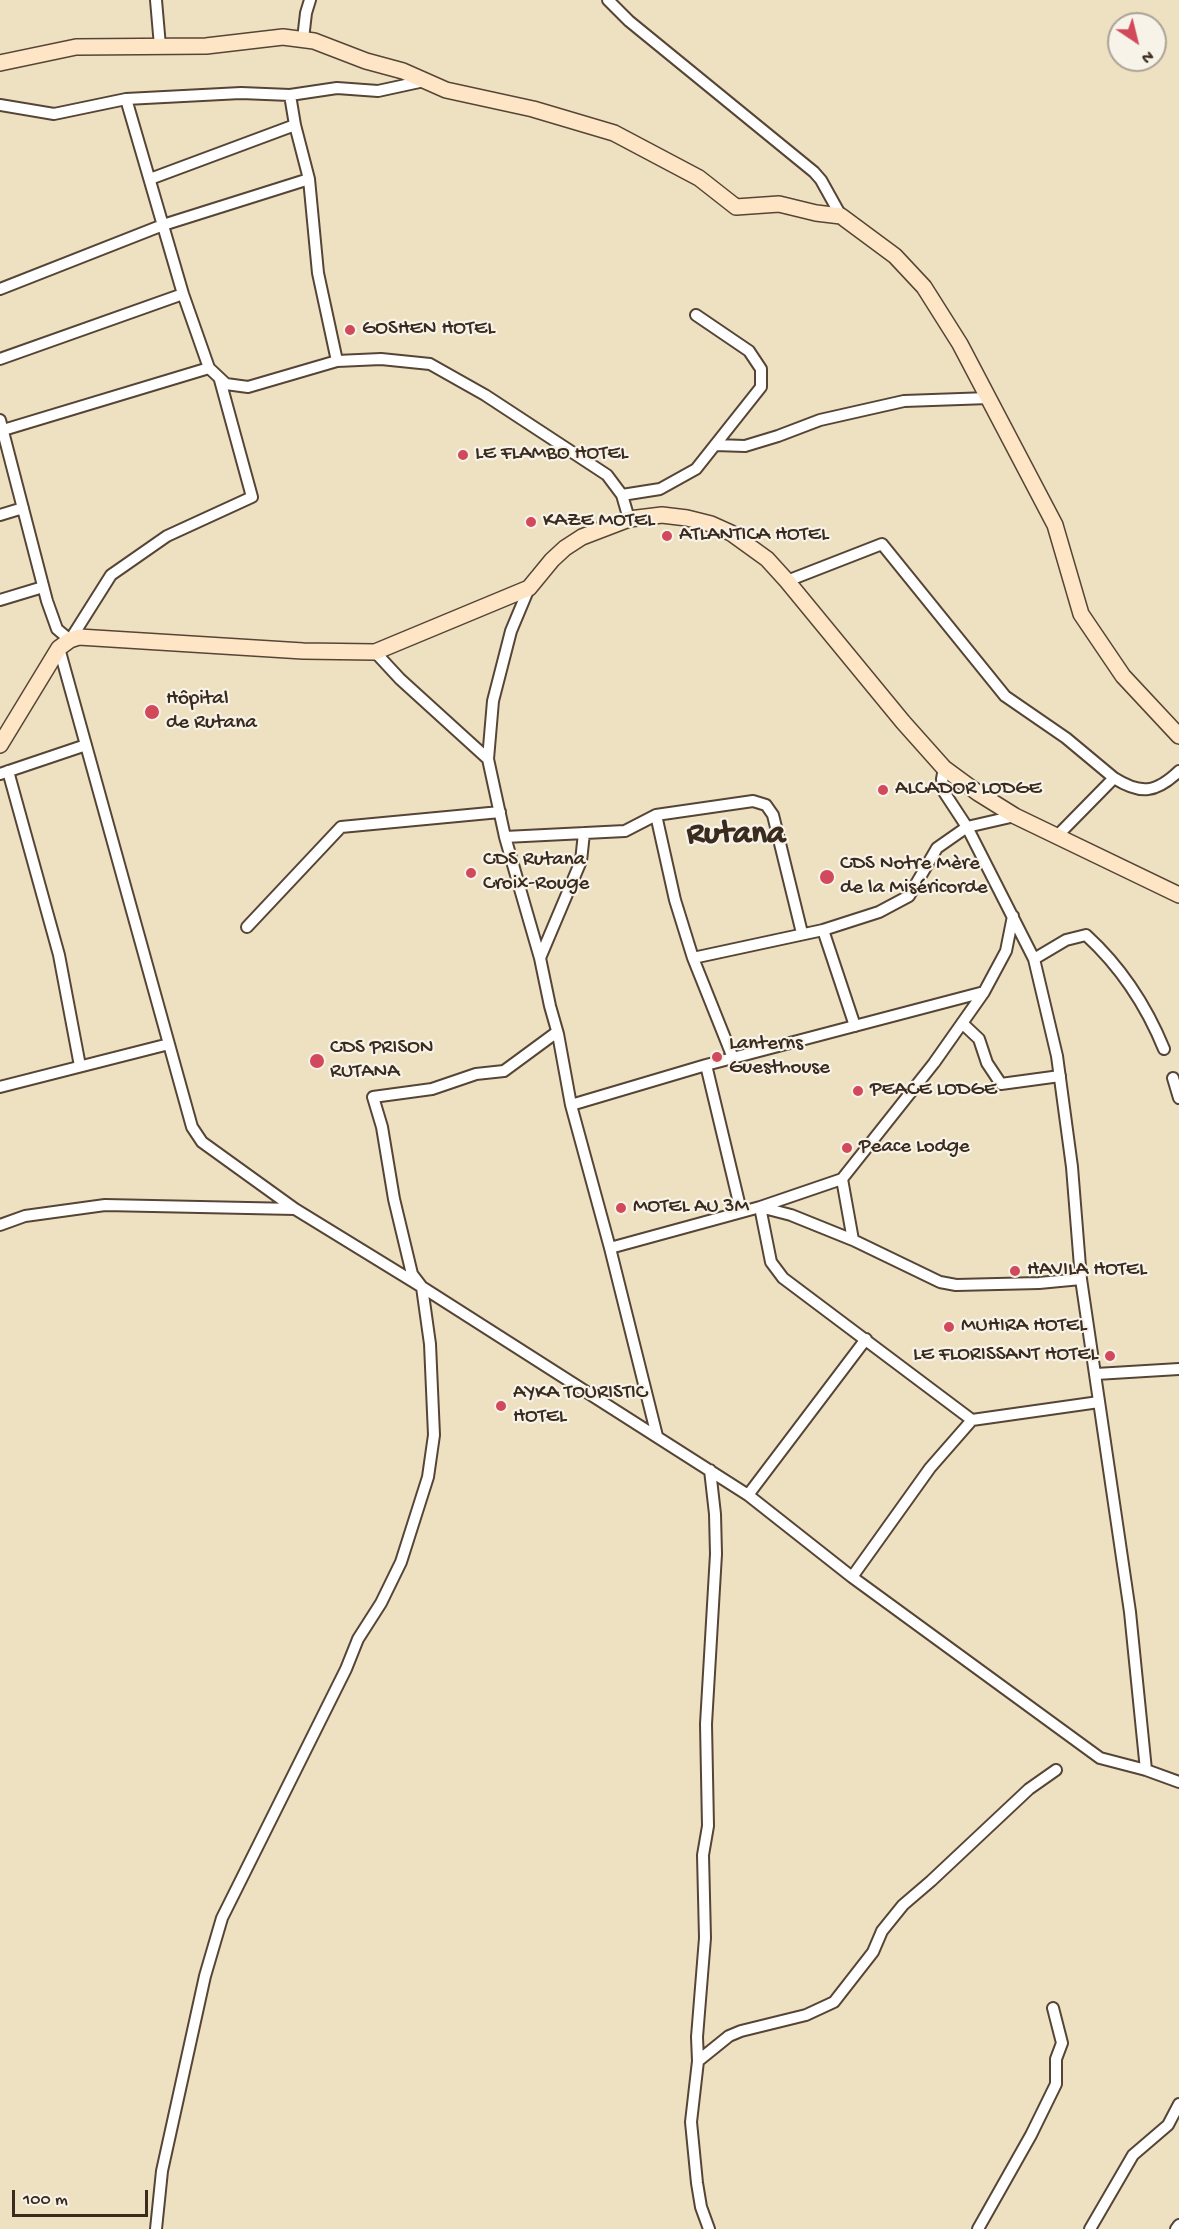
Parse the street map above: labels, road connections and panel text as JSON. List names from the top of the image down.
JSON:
{
  "districts": ["Rutana"],
  "places": [
    "GOSHEN HOTEL",
    "LE FLAMBO HOTEL",
    "KAZE MOTEL",
    "ATLANTICA HOTEL",
    "Hôpital de Rutana",
    "ALCADOR LODGE",
    "CDS Rutana Croix-Rouge",
    "CDS Notre Mère de la Miséricorde",
    "Lanterns Guesthouse",
    "CDS PRISON RUTANA",
    "PEACE LODGE",
    "Peace Lodge",
    "MOTEL AU 3M",
    "HAVILA HOTEL",
    "MUHIRA HOTEL",
    "LE FLORISSANT HOTEL",
    "AYKA TOURISTIC HOTEL"
  ],
  "scale_bar": "100 m",
  "north": "bottom right"
}
